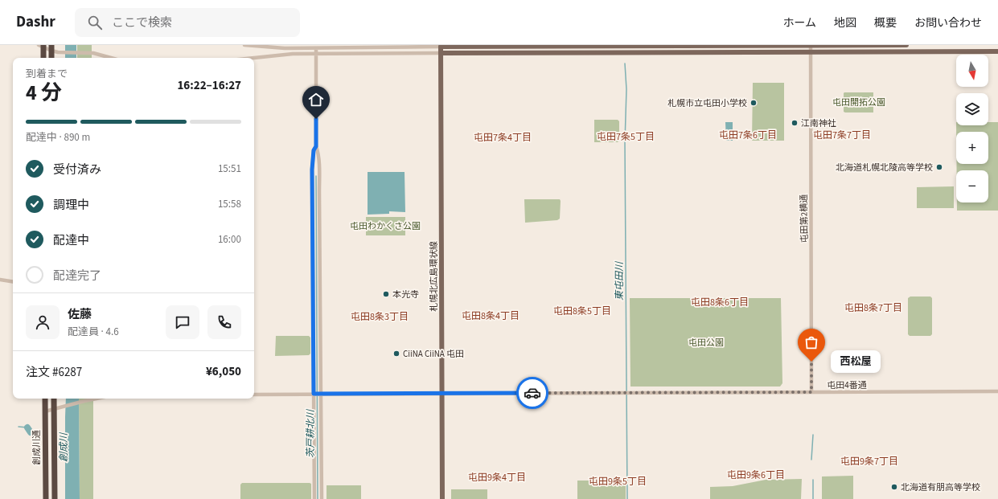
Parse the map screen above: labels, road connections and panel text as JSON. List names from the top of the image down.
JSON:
{
  "streets": {
    "highway": ["創成川通"],
    "main road": ["札幌北広島環状線"],
    "street": ["屯田第2横通", "屯田4番通"]
  },
  "crossings": [
    ["屯田第2横通", "屯田4番通"],
    ["札幌北広島環状線", "屯田4番通"]
  ],
  "districts": [
    "屯田7条6丁目",
    "屯田7条7丁目",
    "屯田7条5丁目",
    "屯田7条4丁目",
    "屯田8条6丁目",
    "屯田8条7丁目",
    "屯田8条5丁目",
    "屯田8条4丁目",
    "屯田8条3丁目",
    "屯田9条7丁目",
    "屯田9条6丁目",
    "屯田9条4丁目",
    "屯田9条5丁目"
  ],
  "water": ["東屯田川", "茨戸耕北川", "創成川"],
  "parks": ["屯田開拓公園", "屯田わかくさ公園", "屯田公園"],
  "places": [
    "札幌市立屯田小学校",
    "江南神社",
    "北海道札幌北陵高等学校",
    "本光寺",
    "CiiNA CiiNA 屯田",
    "西松屋",
    "北海道有朋高等学校"
  ],
  "north": "bottom",
  "page": {
    "header": "Dashr",
    "search": "ここで検索",
    "nav": [
      "ホーム",
      "地図",
      "概要",
      "お問い合わせ"
    ],
    "map_buttons": ["+", "−"],
    "heading": ["4 分", "到着まで", "16:22–16:27"],
    "panel": [
      "佐藤",
      "配達員 · 4.6",
      "注文 #6287",
      "¥6,050"
    ],
    "bar": "配達中 · 890 m",
    "list": [
      ["受付済み", "15:51"],
      ["調理中", "15:58"],
      ["配達中", "16:00"],
      "配達完了"
    ],
    "bubble": "西松屋"
  }
}
